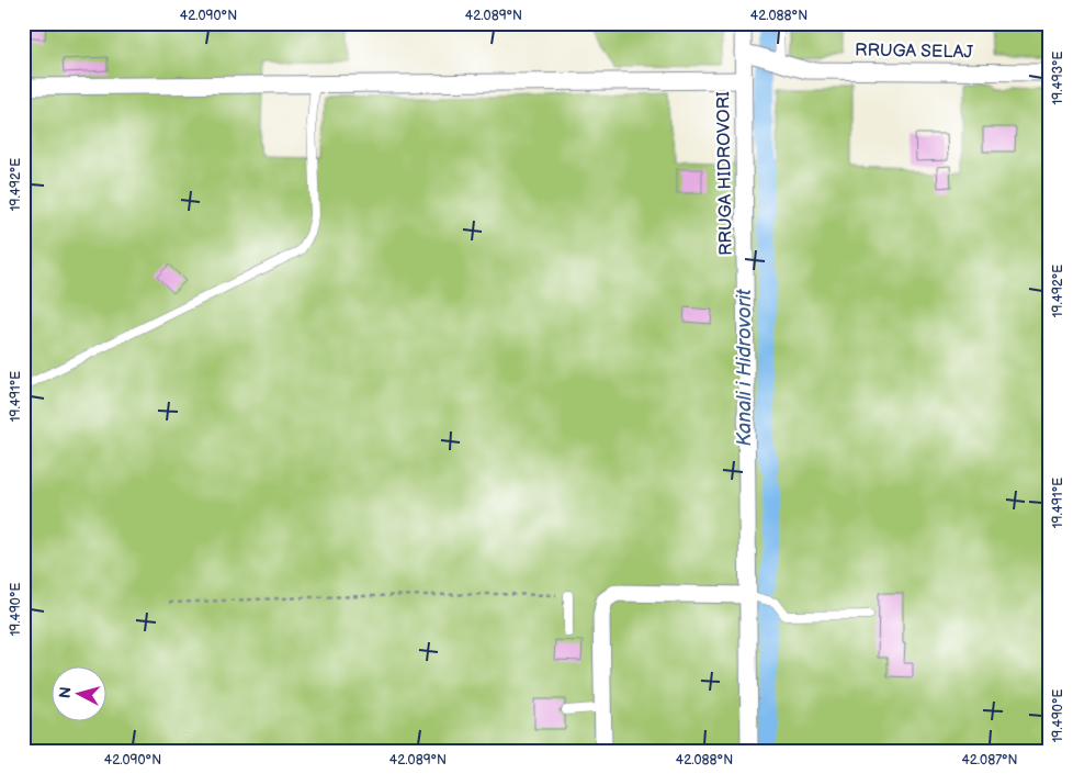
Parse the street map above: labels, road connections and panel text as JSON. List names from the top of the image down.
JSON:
{
  "streets": {
    "street": ["RRUGA SELAJ", "RRUGA HIDROVORI"]
  },
  "crossings": [
    ["RRUGA SELAJ", "RRUGA HIDROVORI"]
  ],
  "water": ["Kanali i Hidrovorit"],
  "north": "left",
  "coordinates": [
    "42.090°N",
    "42.089°N",
    "42.088°N",
    "19.493°E",
    "19.492°E",
    "19.491°E",
    "19.490°E",
    "42.087°N"
  ]
}
